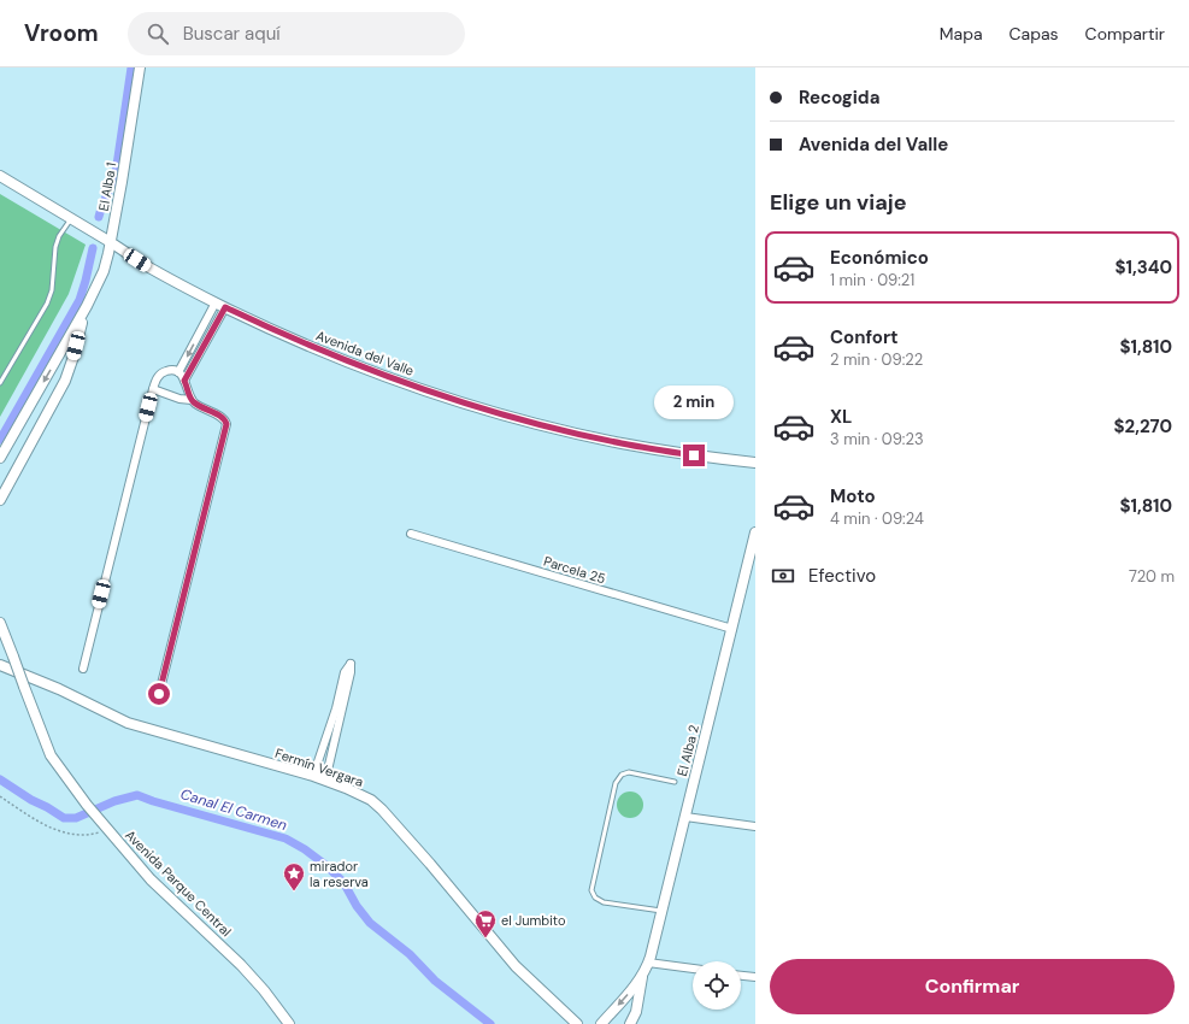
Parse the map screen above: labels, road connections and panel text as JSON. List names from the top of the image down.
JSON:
{
  "streets": {
    "street": [
      "El Alba 1",
      "Avenida del Valle",
      "Parcela 25",
      "El Alba 2",
      "Fermín Vergara",
      "Avenida Parque Central"
    ]
  },
  "crossings": [
    ["El Alba 1", "Avenida del Valle"],
    ["Parcela 25", "El Alba 2"]
  ],
  "water": ["Canal El Carmen"],
  "places": {
    "place": ["mirador la reserva"],
    "supermarket": ["el Jumbito"]
  },
  "page": {
    "header": "Vroom",
    "search": "Buscar aquí",
    "nav": ["Mapa", "Capas", "Compartir"],
    "banner": ["Recogida", "Avenida del Valle"],
    "heading": "Elige un viaje",
    "list": [
      {
        "name": "Económico",
        "note": "1 min · 09:21",
        "value": "$1,340"
      },
      {
        "name": "Confort",
        "note": "2 min · 09:22",
        "value": "$1,810"
      },
      {
        "name": "XL",
        "note": "3 min · 09:23",
        "value": "$2,270"
      },
      {
        "name": "Moto",
        "note": "4 min · 09:24",
        "value": "$1,810"
      }
    ],
    "bubble": "2 min",
    "pay": ["Efectivo", "720 m"],
    "buttons": "Confirmar"
  }
}
